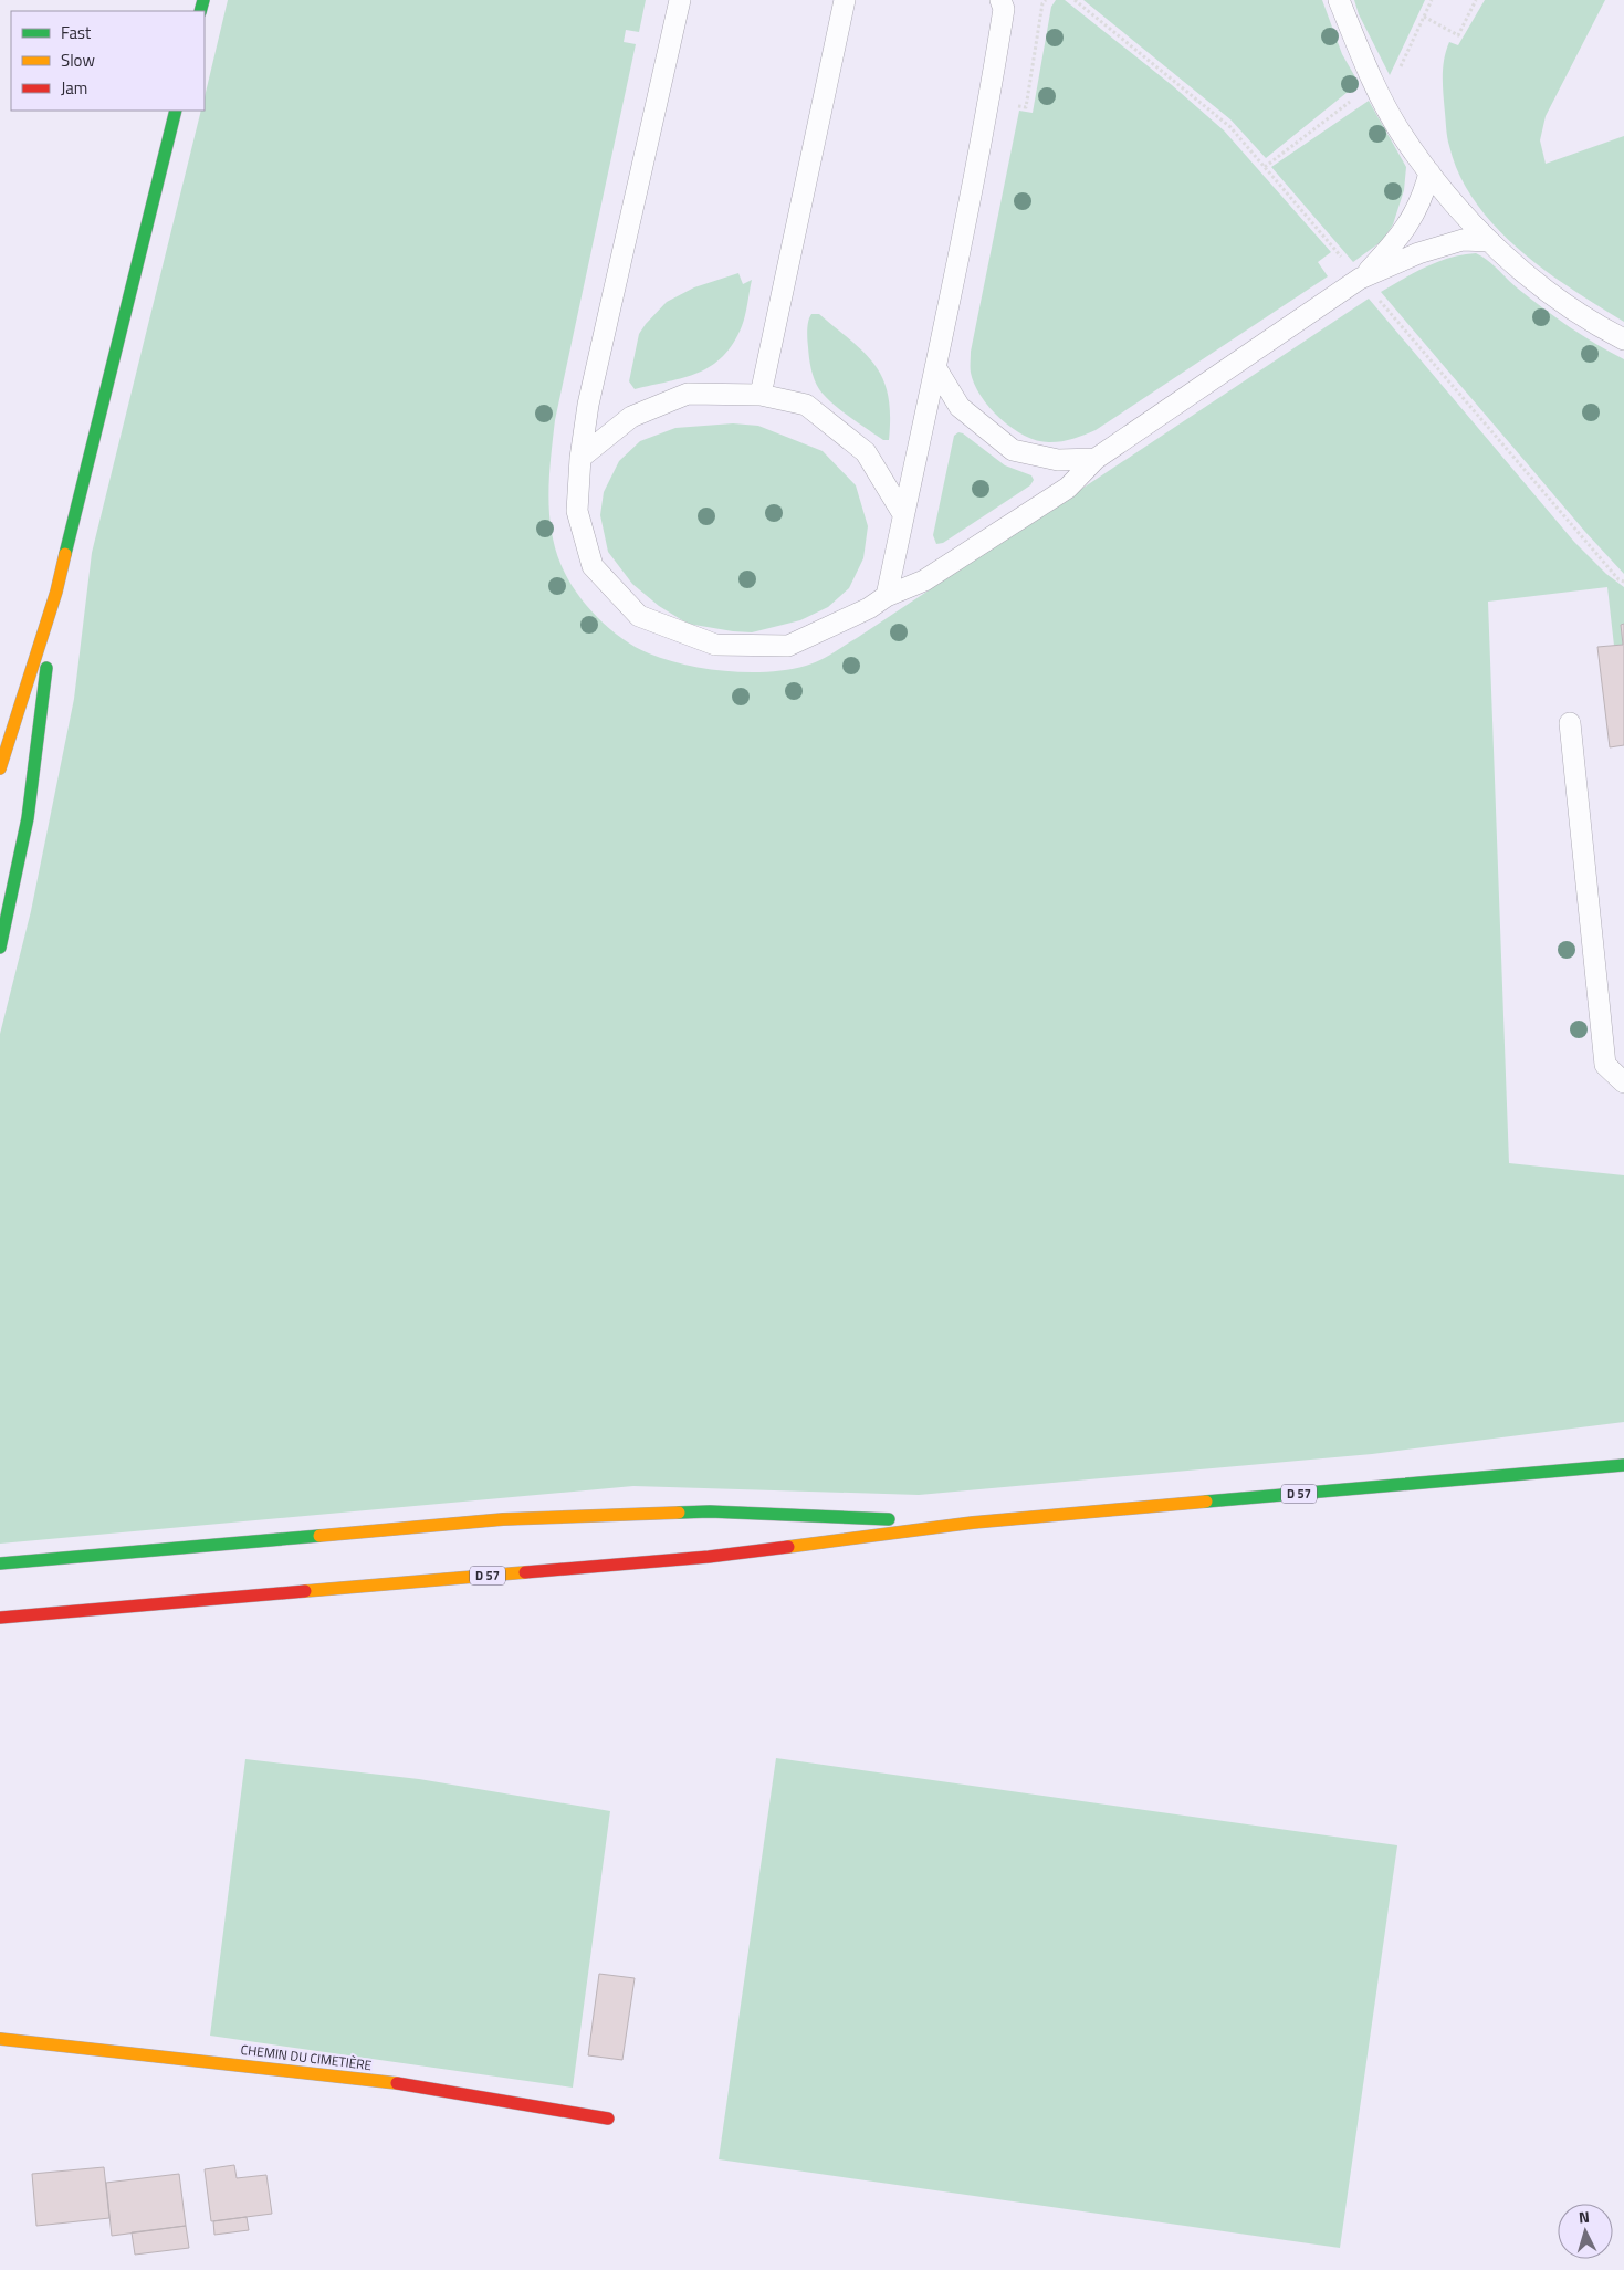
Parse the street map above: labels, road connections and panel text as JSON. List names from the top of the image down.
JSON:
{
  "streets": {
    "main road": ["D 57", "CHEMIN DU CIMETIÈRE"]
  },
  "legend": ["Fast", "Slow", "Jam"],
  "north": "top"
}
